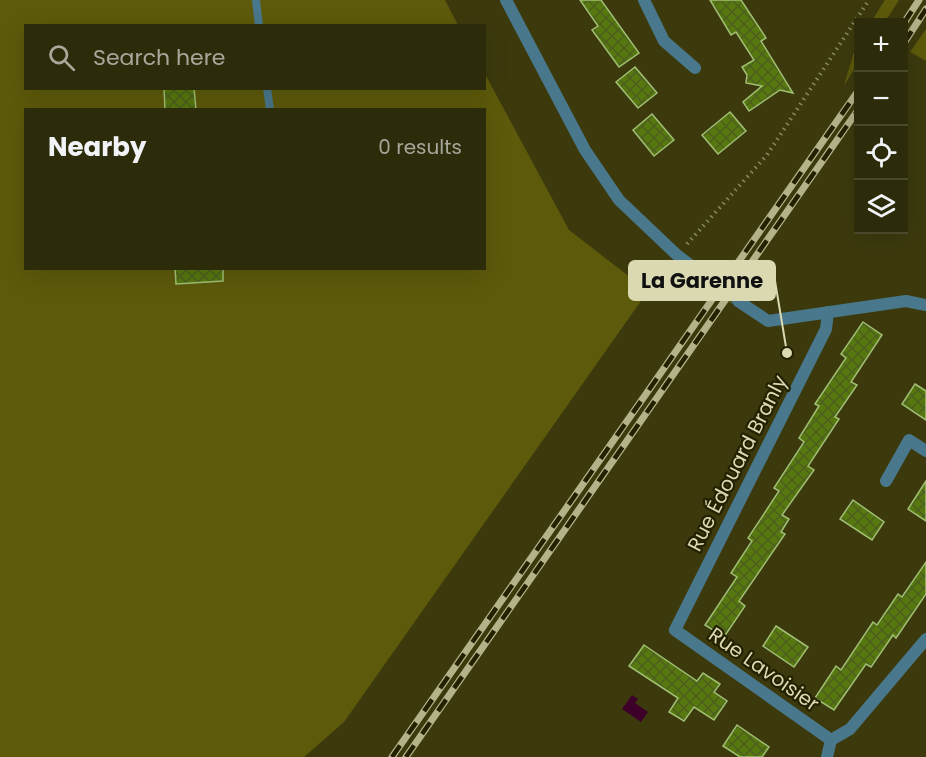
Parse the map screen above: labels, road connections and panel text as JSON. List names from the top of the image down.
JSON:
{
  "streets": {
    "street": ["Rue Édouard Branly", "Rue Lavoisier"]
  },
  "crossings": [
    ["Rue Édouard Branly", "Rue Lavoisier"]
  ],
  "places": ["La Garenne"],
  "page": {
    "map_buttons": ["+", "−"],
    "search": "Search here",
    "heading": ["Nearby", "0 results"]
  }
}
